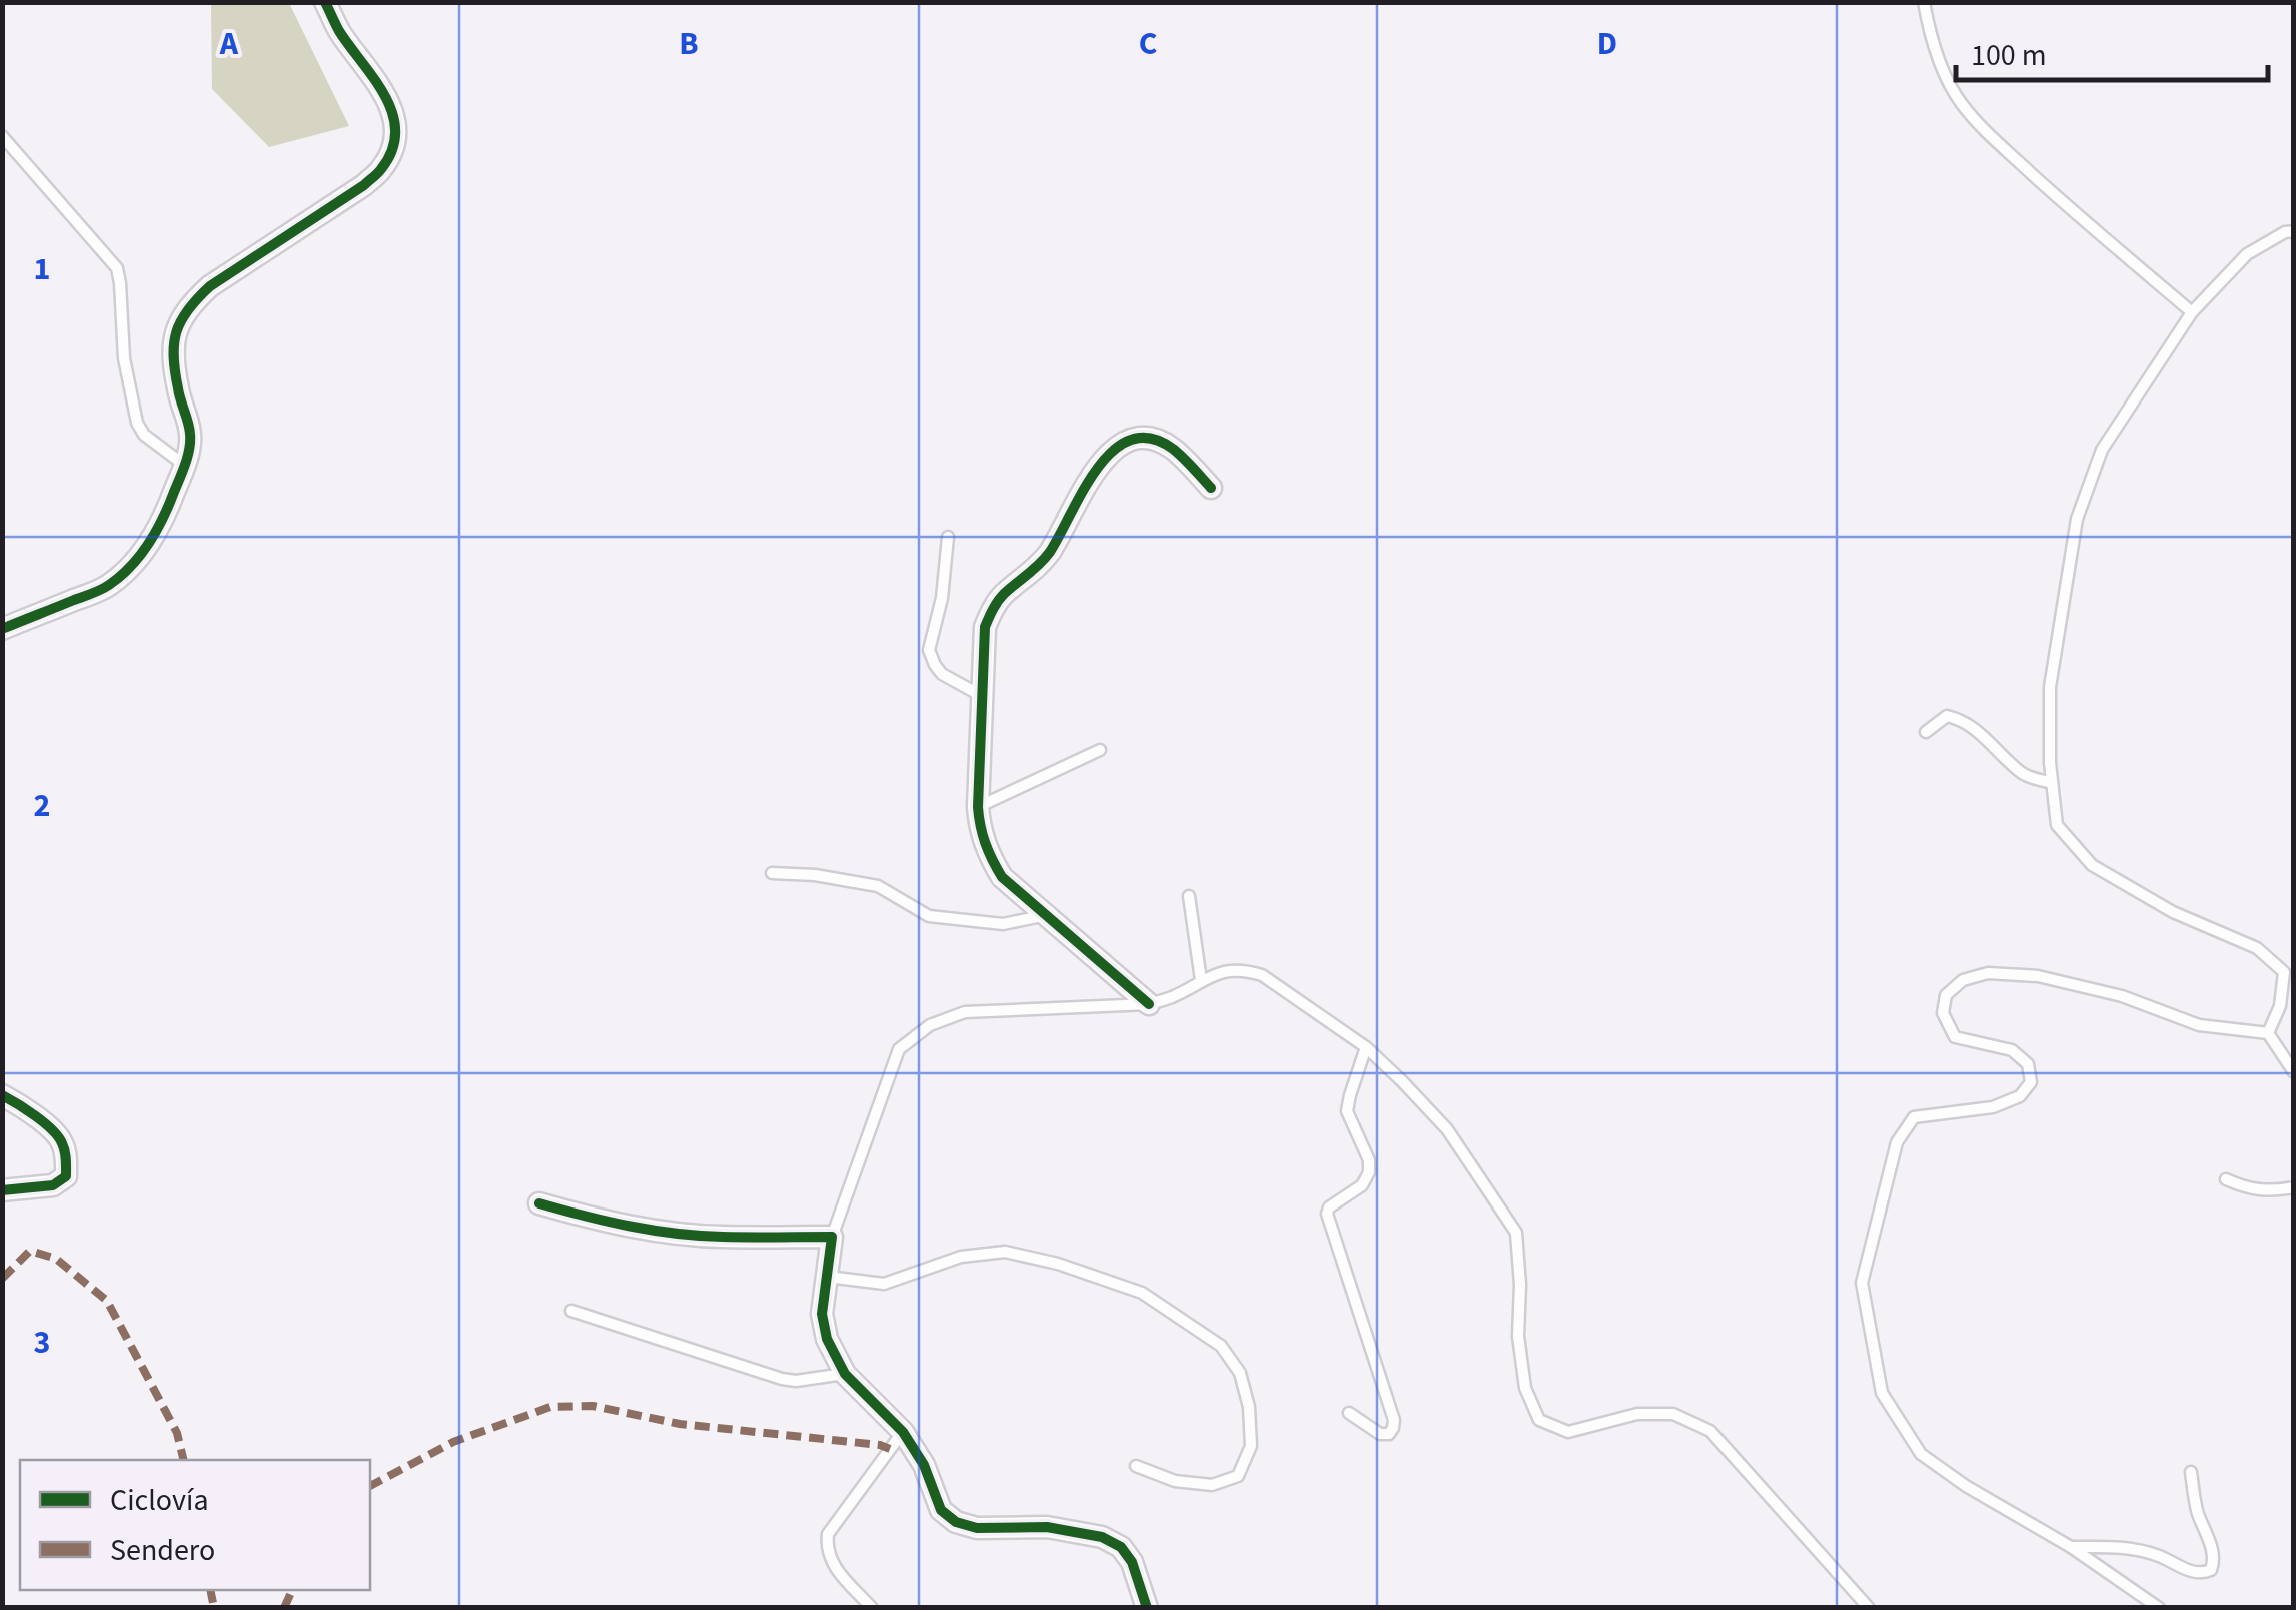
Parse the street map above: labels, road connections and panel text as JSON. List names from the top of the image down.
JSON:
{
  "legend": ["Ciclovía", "Sendero"],
  "scale_bar": "100 m",
  "grid": {
    "columns": [
      "A",
      "B",
      "C",
      "D"
    ],
    "rows": ["1", "2", "3"]
  }
}
